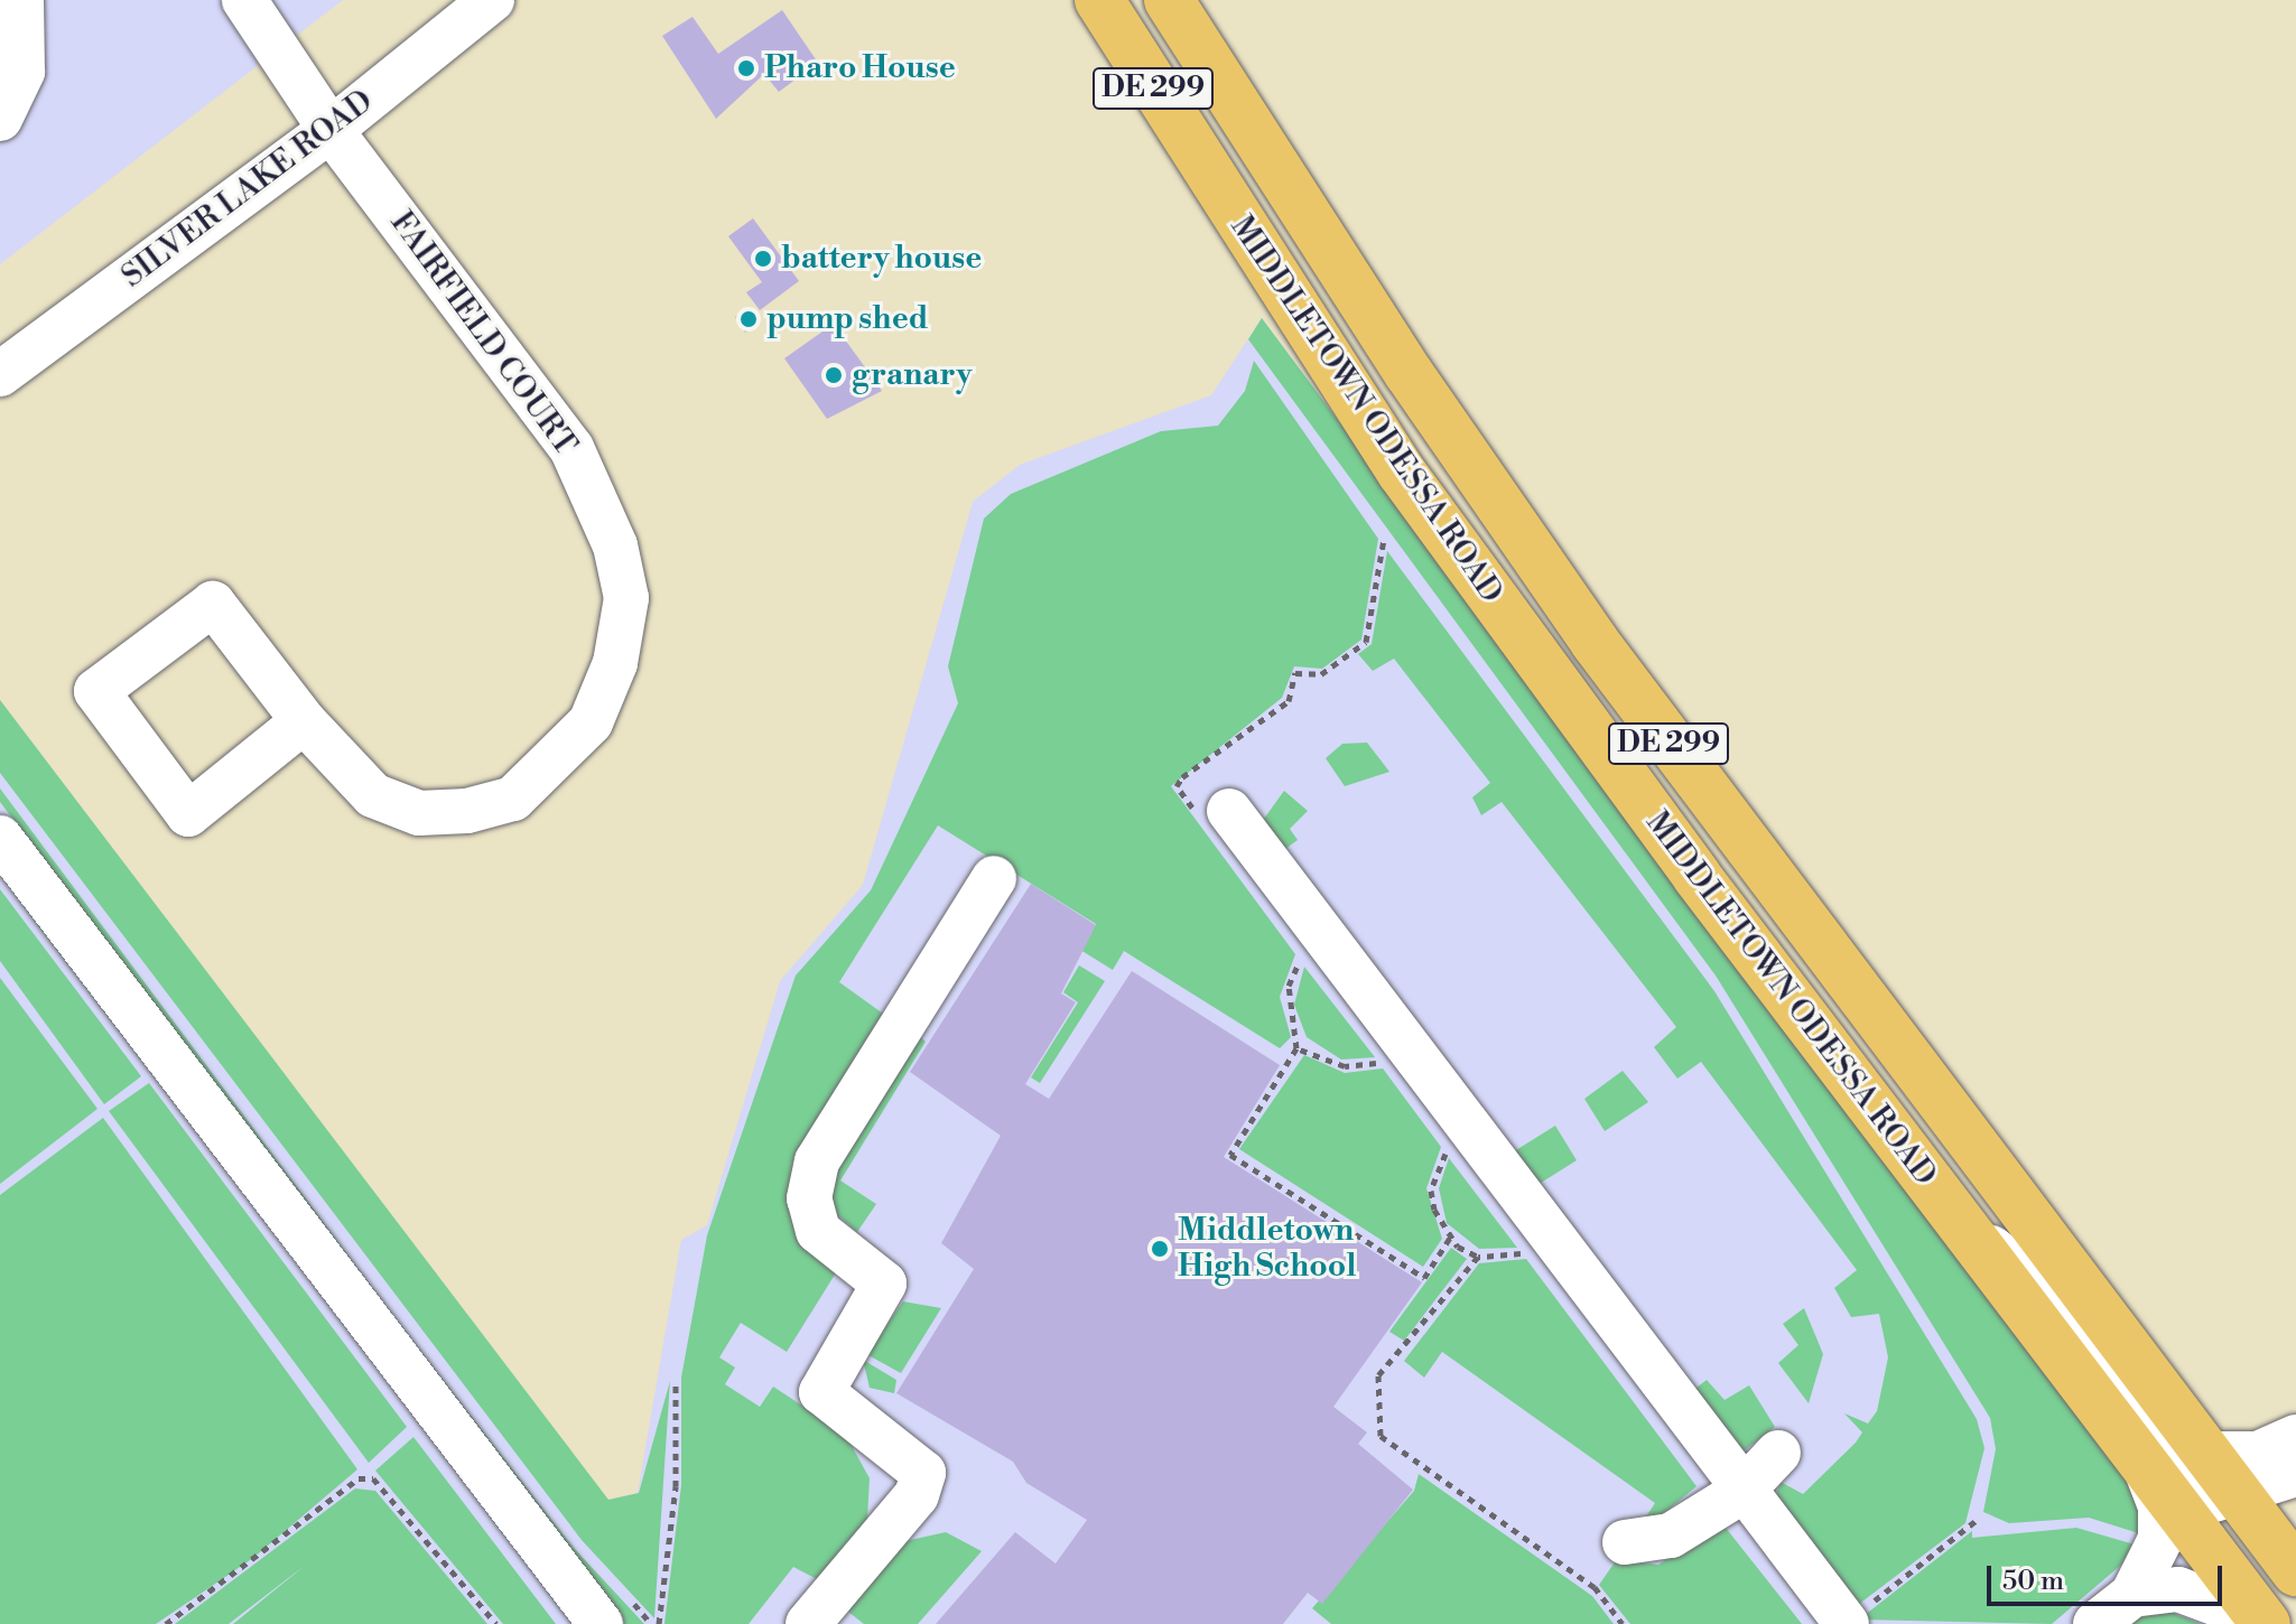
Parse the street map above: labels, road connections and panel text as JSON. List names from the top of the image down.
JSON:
{
  "streets": {
    "main road": ["DE 299", "MIDDLETOWN ODESSA ROAD"],
    "street": ["SILVER LAKE ROAD", "FAIRFIELD COURT"]
  },
  "crossings": [
    ["SILVER LAKE ROAD", "FAIRFIELD COURT"]
  ],
  "places": [
    "Pharo House",
    "battery house",
    "pump shed",
    "granary",
    "Middletown High School"
  ],
  "scale_bar": "50 m"
}
